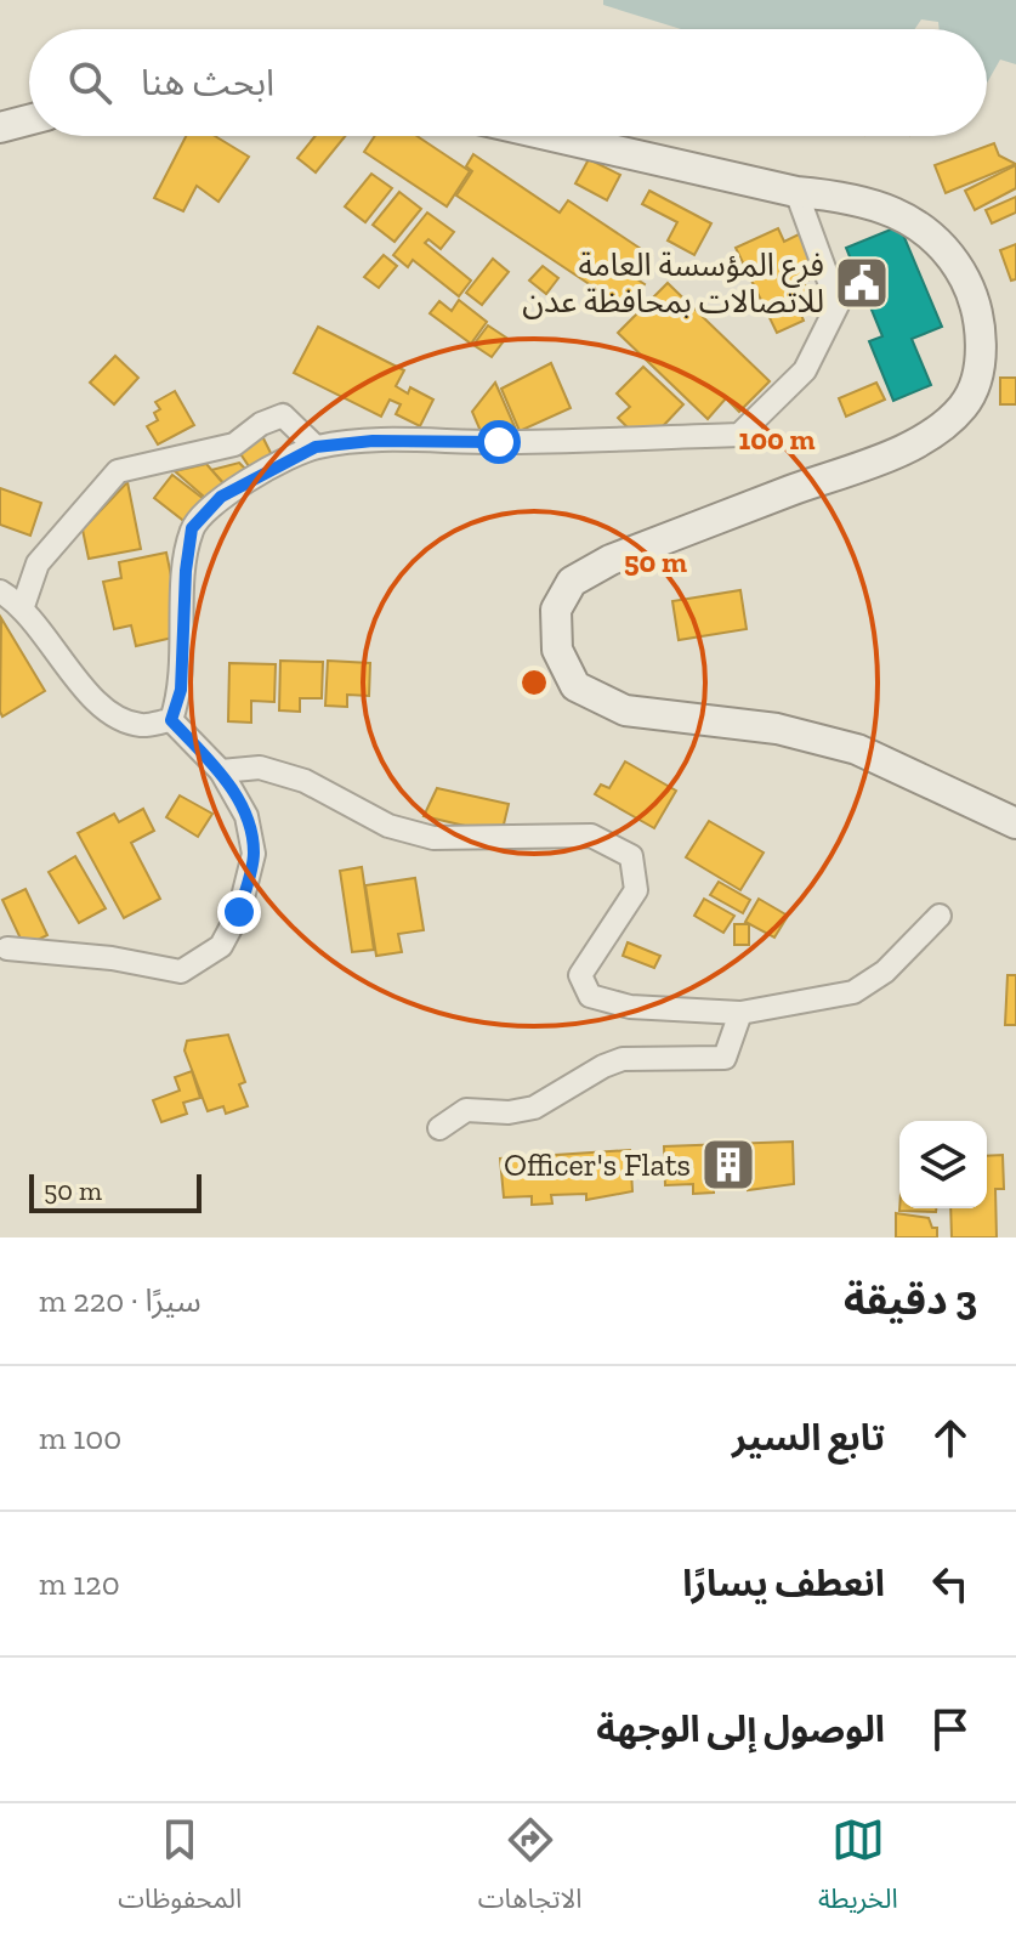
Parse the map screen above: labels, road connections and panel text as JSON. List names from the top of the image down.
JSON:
{
  "places": {
    "public building": ["فرع المؤسسة العامة للاتصالات بمحافظة عدن"],
    "building": ["Officer's Flats"]
  },
  "scale_bar": "50 m",
  "page": {
    "search": "ابحث هنا",
    "scale": "50 m",
    "heading": ["3 دقيقة", "سيرًا · 220 m"],
    "list": [
      ["تابع السير", "100 m"],
      ["انعطف يسارًا", "120 m"],
      "الوصول إلى الوجهة"
    ],
    "nav": ["الخريطة", "الاتجاهات", "المحفوظات"]
  },
  "rings": ["100 m", "50 m"]
}
